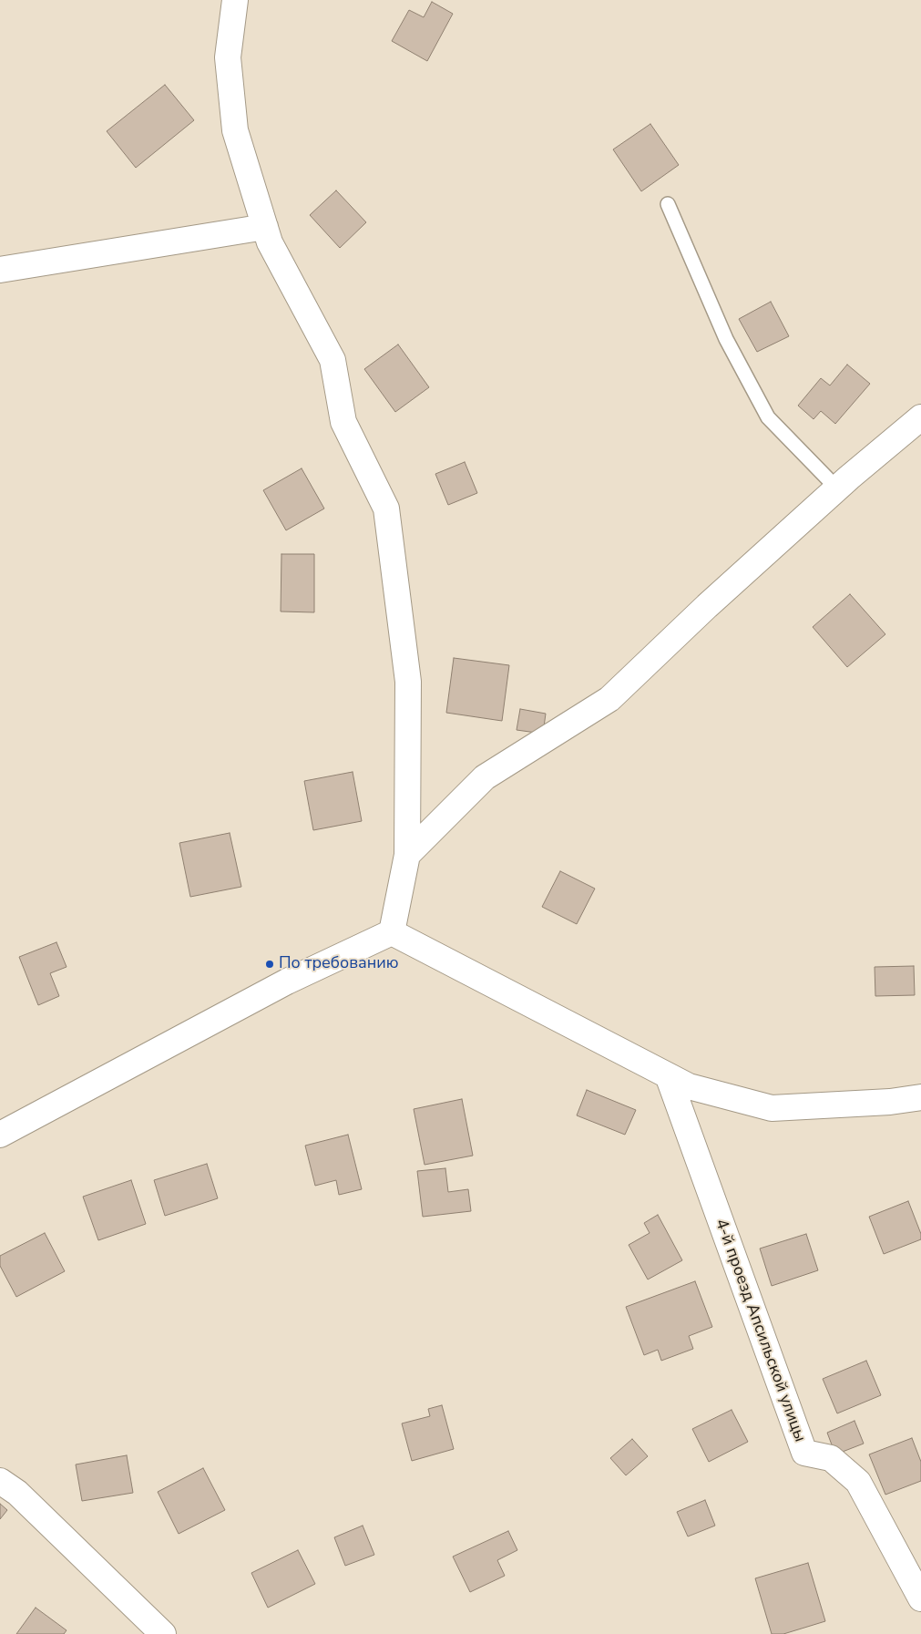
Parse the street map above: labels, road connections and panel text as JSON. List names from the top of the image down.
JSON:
{
  "streets": {
    "street": ["4-й проезд Апсильской улицы"]
  },
  "places": ["По требованию"]
}
